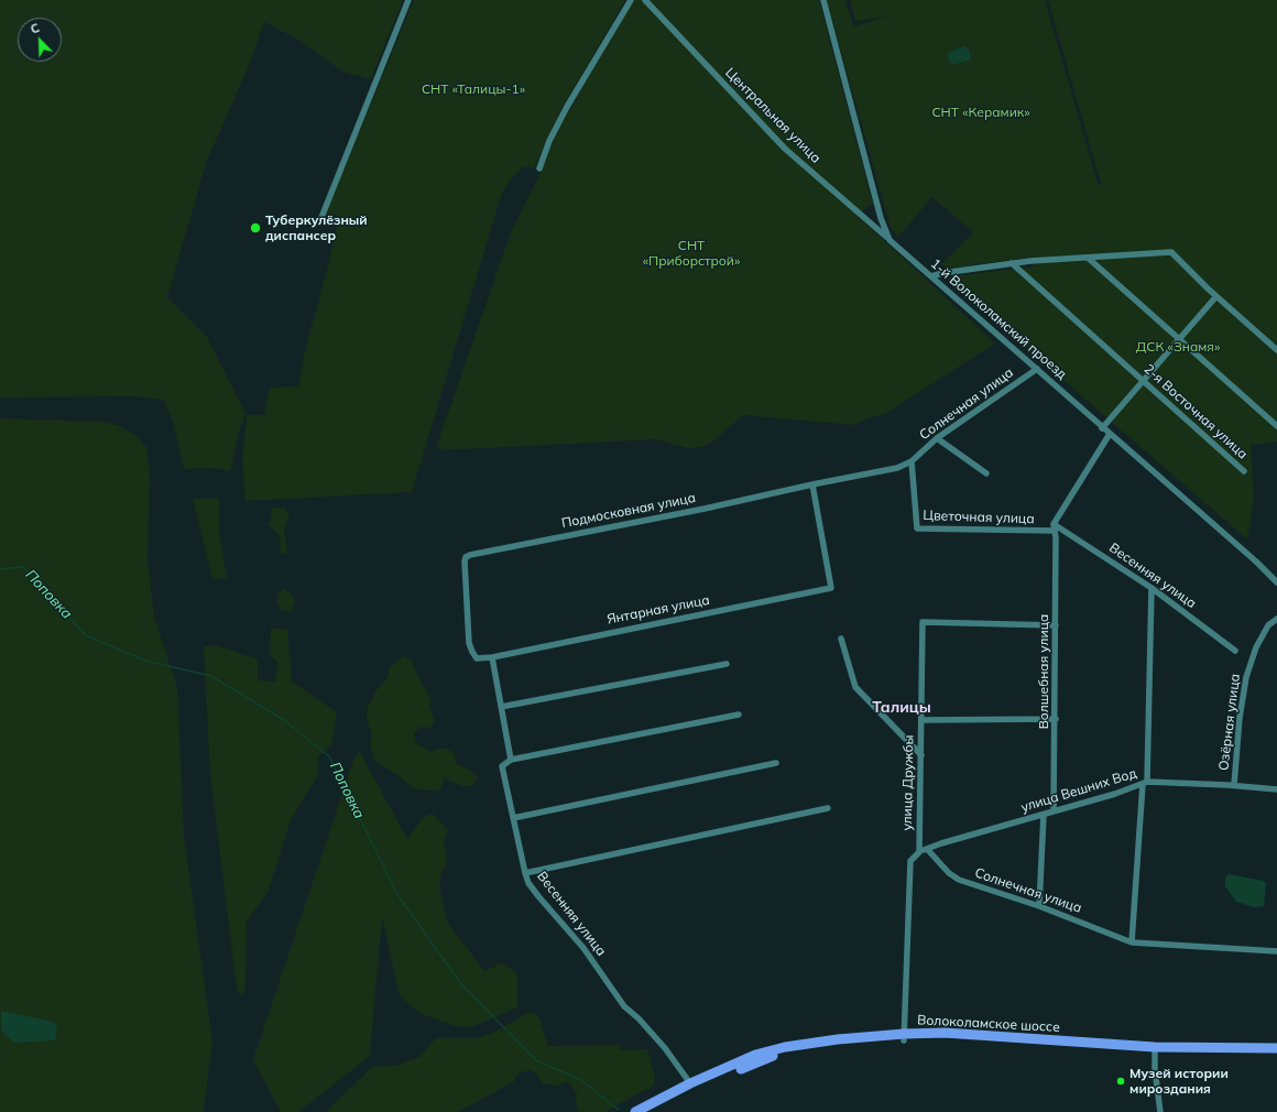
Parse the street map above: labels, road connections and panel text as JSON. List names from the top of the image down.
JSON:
{
  "streets": {
    "main road": ["Волоколамское шоссе"],
    "street": [
      "Центральная улица",
      "1-й Волоколамский проезд",
      "Солнечная улица",
      "2-я Восточная улица",
      "Подмосковная улица",
      "Цветочная улица",
      "Весенняя улица",
      "Янтарная улица",
      "Волшебная улица",
      "Озёрная улица",
      "улица Дружбы",
      "улица Вешних Вод"
    ]
  },
  "crossings": [
    ["Центральная улица", "1-й Волоколамский проезд"],
    ["1-й Волоколамский проезд", "Солнечная улица"],
    ["Солнечная улица", "Подмосковная улица"],
    ["Солнечная улица", "Цветочная улица"],
    ["Солнечная улица", "улица Вешних Вод"],
    ["Подмосковная улица", "Цветочная улица"],
    ["Подмосковная улица", "Янтарная улица"],
    ["Цветочная улица", "Весенняя улица"],
    ["Цветочная улица", "Волшебная улица"],
    ["Весенняя улица", "Волшебная улица"],
    ["Весенняя улица", "Волоколамское шоссе"],
    ["Волшебная улица", "улица Дружбы"],
    ["Волшебная улица", "улица Вешних Вод"],
    ["Озёрная улица", "улица Вешних Вод"],
    ["улица Дружбы", "улица Вешних Вод"]
  ],
  "districts": ["Талицы"],
  "water": ["Поповка"],
  "parks": [
    "СНТ «Талицы-1»",
    "СНТ «Керамик»",
    "СНТ «Приборстрой»",
    "ДСК «Знамя»"
  ],
  "places": ["Туберкулёзный диспансер", "Музей истории мироздания"],
  "north": "top left"
}
